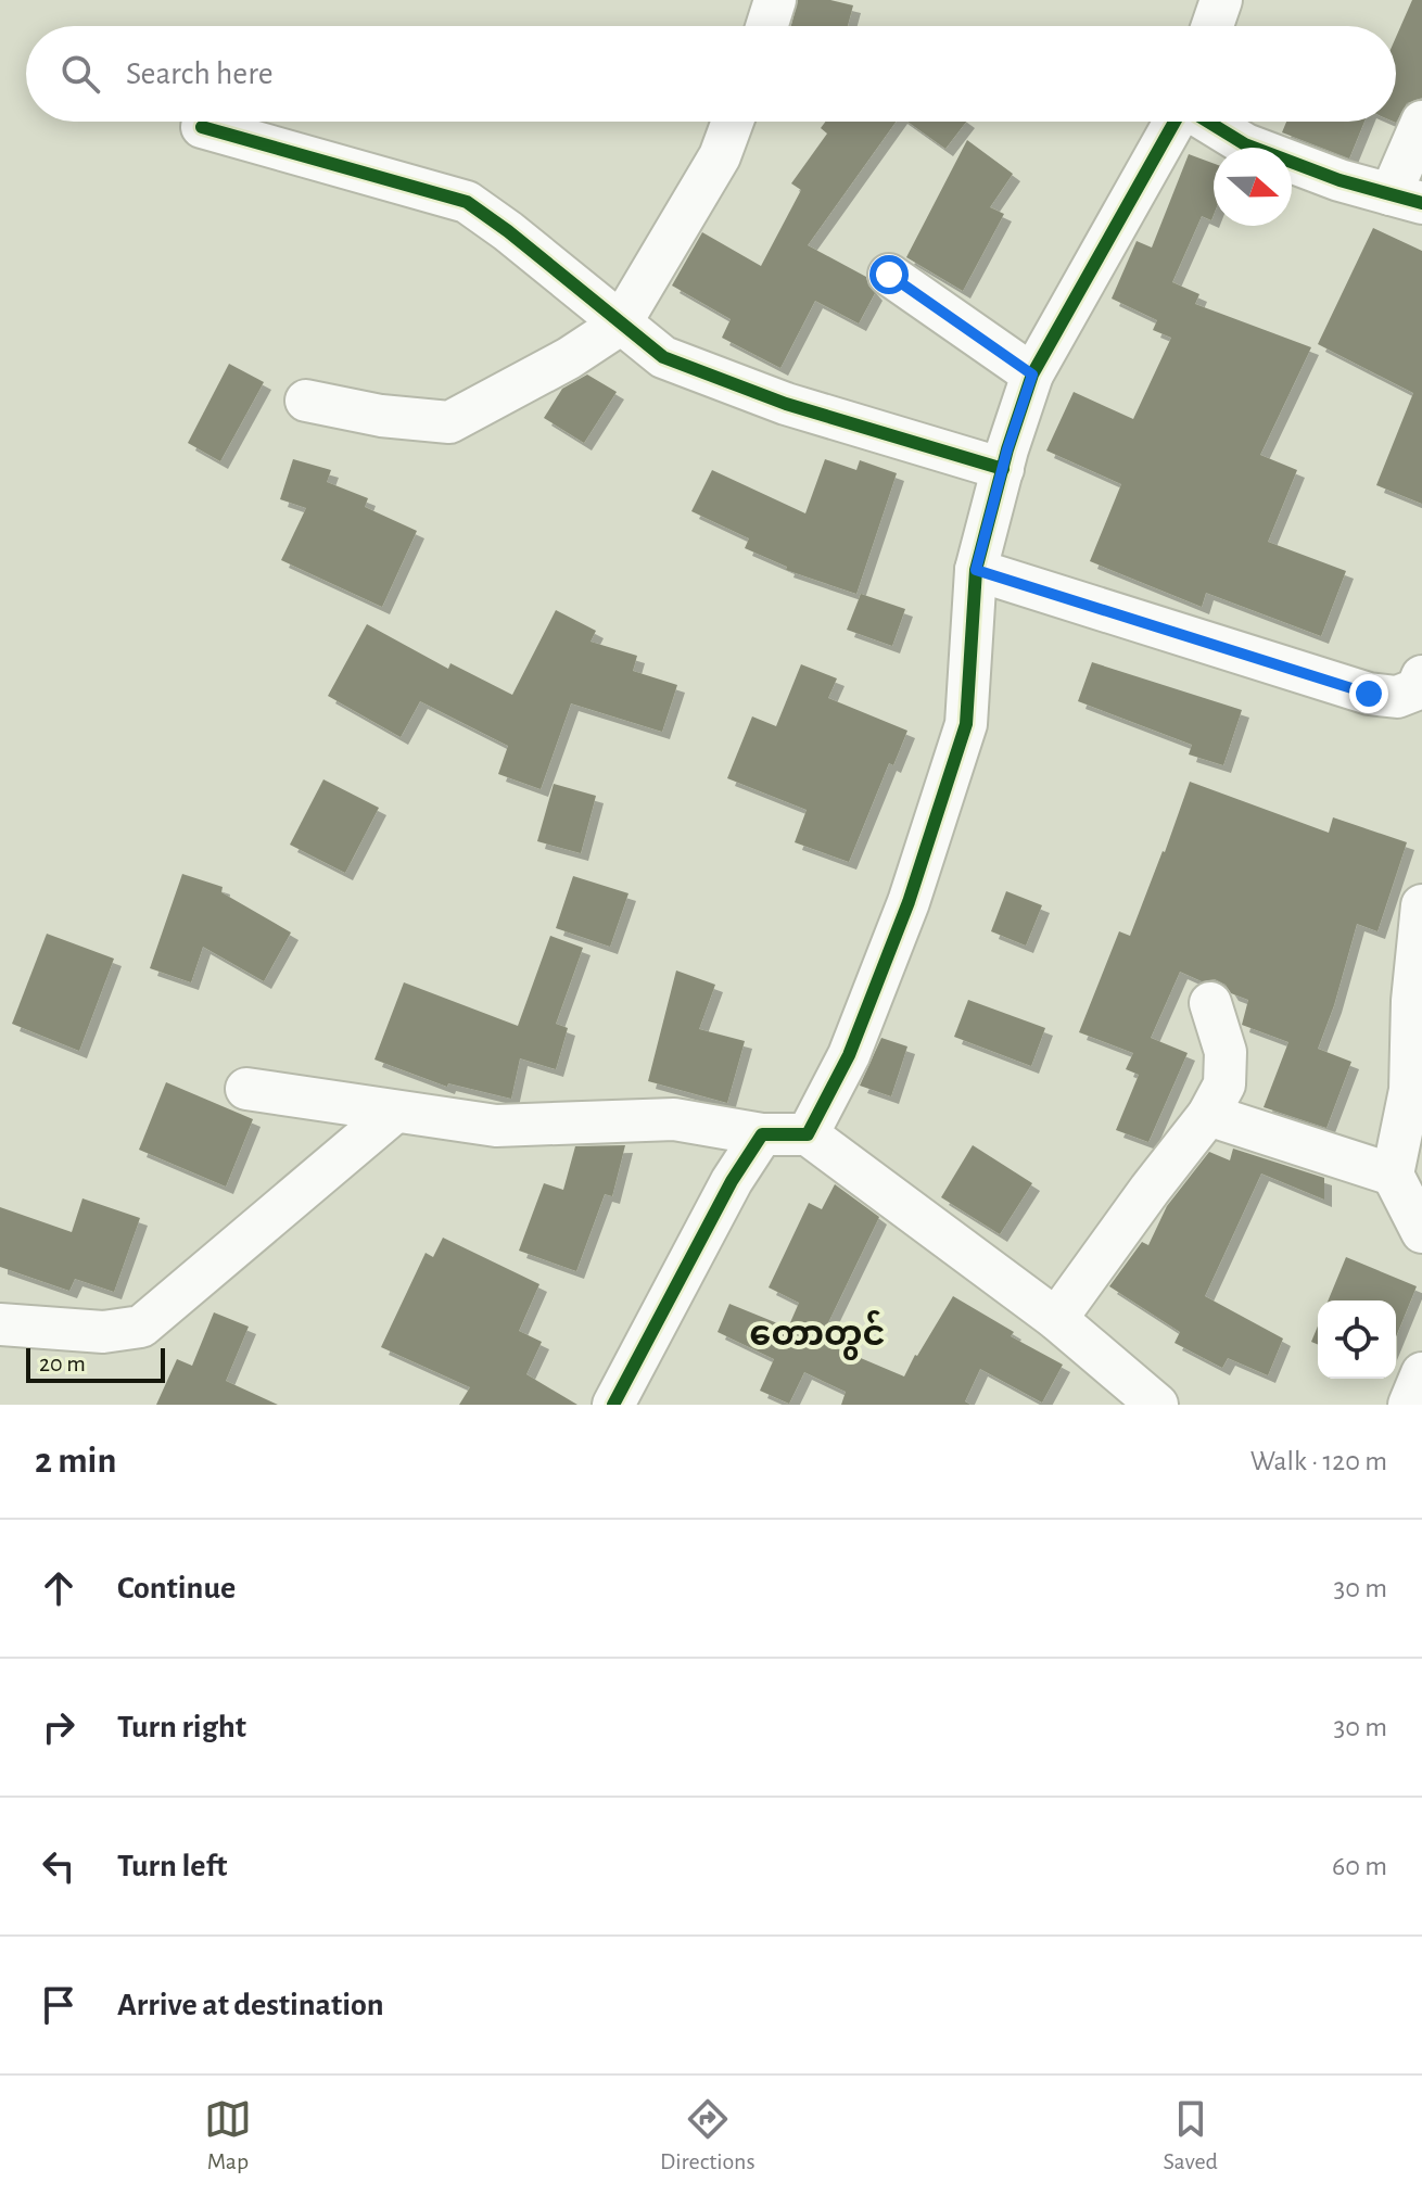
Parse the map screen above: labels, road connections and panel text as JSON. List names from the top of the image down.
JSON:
{
  "districts": ["တောတွင်"],
  "scale_bar": "20 m",
  "north": "right",
  "page": {
    "search": "Search here",
    "scale": "20 m",
    "heading": ["2 min", "Walk · 120 m"],
    "list": [
      ["Continue", "30 m"],
      ["Turn right", "30 m"],
      ["Turn left", "60 m"],
      "Arrive at destination"
    ],
    "nav": ["Map", "Directions", "Saved"]
  }
}
